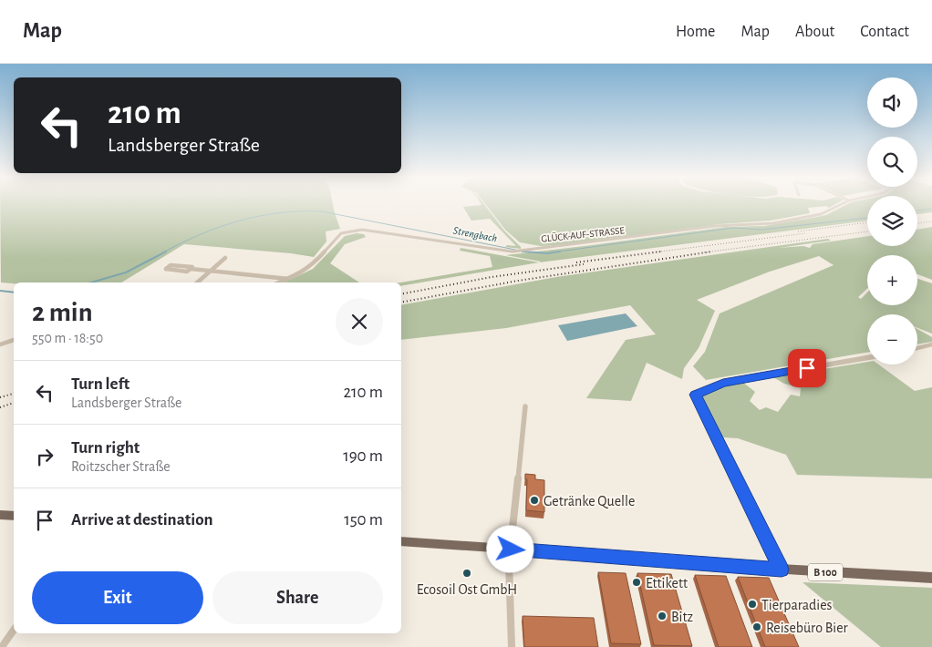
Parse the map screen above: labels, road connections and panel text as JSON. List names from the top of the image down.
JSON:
{
  "streets": {
    "main road": ["B 100"],
    "street": ["GLÜCK-AUF-STRASSE"]
  },
  "water": ["Strengbach"],
  "places": [
    "Getränke Quelle",
    "Ecosoil Ost GmbH",
    "Ettikett",
    "Tierparadies",
    "Bitz",
    "Reisebüro Bier"
  ],
  "page": {
    "header": "Map",
    "nav": [
      "Home",
      "Map",
      "About",
      "Contact"
    ],
    "map_buttons": ["+", "−"],
    "turn": ["210 m", "Landsberger Straße"],
    "heading": ["2 min", "550 m · 18:50"],
    "list": [
      {
        "name": "Turn left",
        "note": "Landsberger Straße",
        "value": "210 m"
      },
      {
        "name": "Turn right",
        "note": "Roitzscher Straße",
        "value": "190 m"
      },
      {
        "name": "Arrive at destination",
        "value": "150 m"
      }
    ],
    "buttons": ["Exit", "Share"]
  }
}
